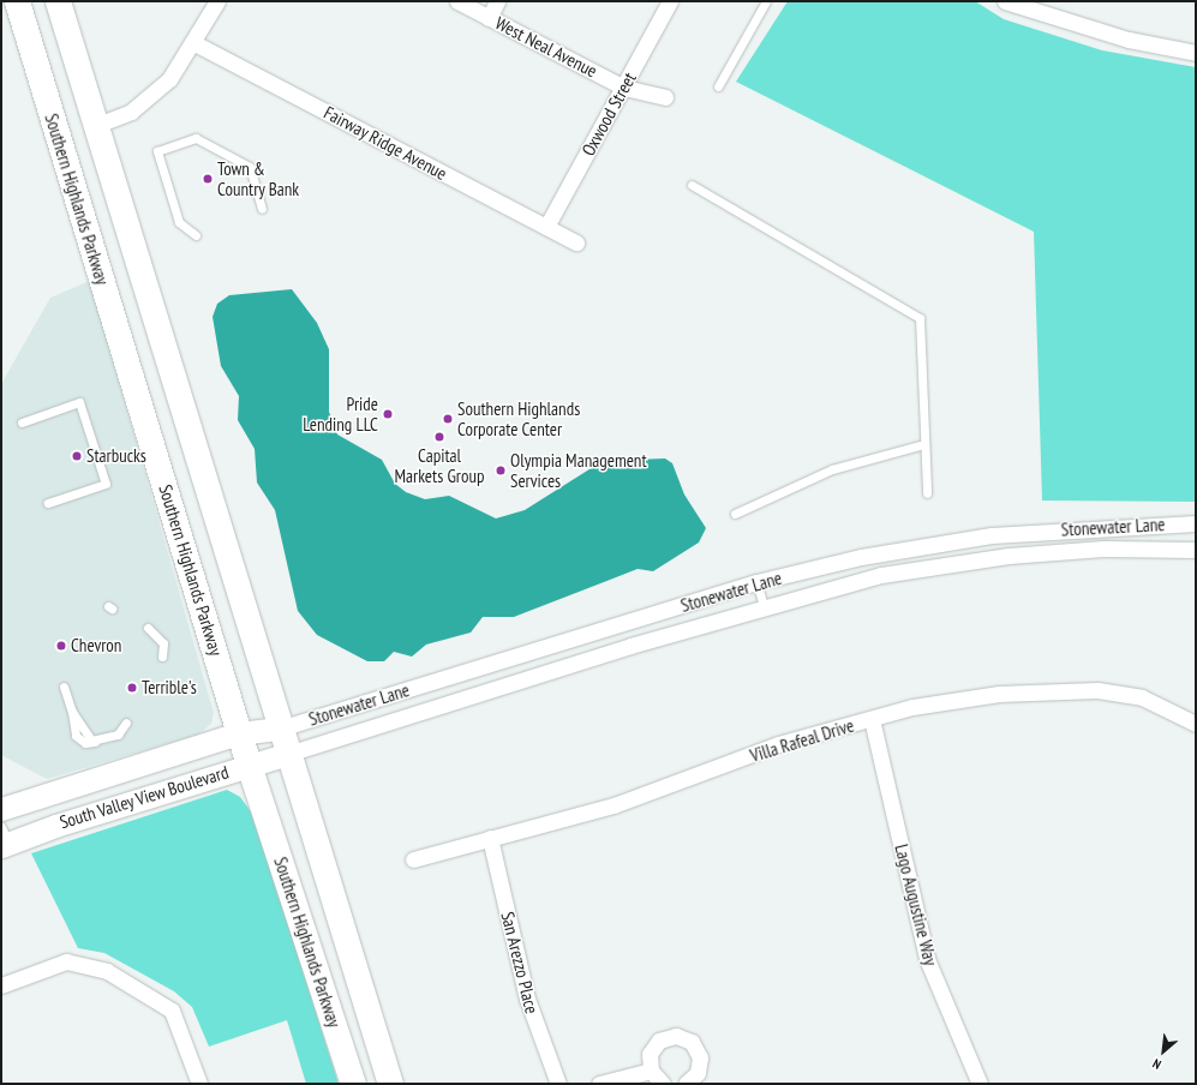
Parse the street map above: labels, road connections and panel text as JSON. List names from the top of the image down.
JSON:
{
  "streets": {
    "main road": ["Southern Highlands Parkway", "South Valley View Boulevard"],
    "street": [
      "West Neal Avenue",
      "Oxwood Street",
      "Fairway Ridge Avenue",
      "Stonewater Lane",
      "Villa Rafeal Drive",
      "Lago Augustine Way",
      "San Arezzo Place"
    ]
  },
  "crossings": [
    ["West Neal Avenue", "Oxwood Street"],
    ["Oxwood Street", "Fairway Ridge Avenue"],
    ["Southern Highlands Parkway", "Stonewater Lane"],
    ["Southern Highlands Parkway", "South Valley View Boulevard"],
    ["Stonewater Lane", "South Valley View Boulevard"],
    ["Villa Rafeal Drive", "Lago Augustine Way"],
    ["Villa Rafeal Drive", "San Arezzo Place"]
  ],
  "places": [
    "Town & Country Bank",
    "Pride Lending LLC",
    "Southern Highlands Corporate Center",
    "Capital Markets Group",
    "Starbucks",
    "Olympia Management Services",
    "Chevron",
    "Terrible's"
  ],
  "north": "bottom left"
}
